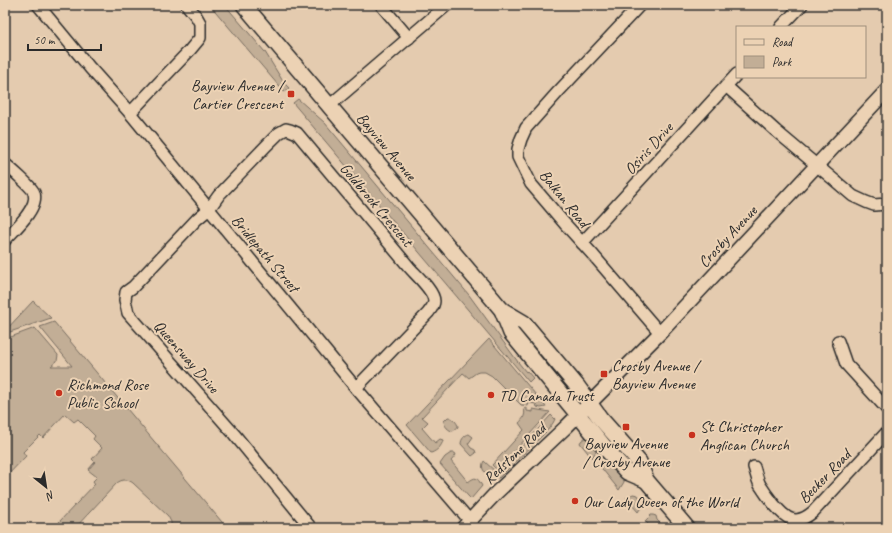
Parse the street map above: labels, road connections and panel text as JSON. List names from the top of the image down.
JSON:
{
  "streets": {
    "main road": ["Bayview Avenue"],
    "street": [
      "Osiris Drive",
      "Balkan Road",
      "Goldbrook Crescent",
      "Crosby Avenue",
      "Bridlepath Street",
      "Queensway Drive",
      "Redstone Road",
      "Becker Road"
    ]
  },
  "crossings": [
    ["Bayview Avenue", "Crosby Avenue"],
    ["Bayview Avenue", "Redstone Road"],
    ["Osiris Drive", "Balkan Road"],
    ["Balkan Road", "Crosby Avenue"],
    ["Goldbrook Crescent", "Bridlepath Street"],
    ["Goldbrook Crescent", "Queensway Drive"],
    ["Crosby Avenue", "Redstone Road"],
    ["Bridlepath Street", "Queensway Drive"],
    ["Bridlepath Street", "Redstone Road"]
  ],
  "places": {
    "transit": ["Bayview Avenue / Cartier Crescent", "Crosby Avenue / Bayview Avenue", "Bayview Avenue / Crosby Avenue"],
    "other": [
      "Richmond Rose Public School",
      "TD Canada Trust",
      "St Christopher Anglican Church",
      "Our Lady Queen of the World"
    ]
  },
  "legend": ["Road", "Park"],
  "scale_bar": "50 m",
  "north": "bottom right"
}
